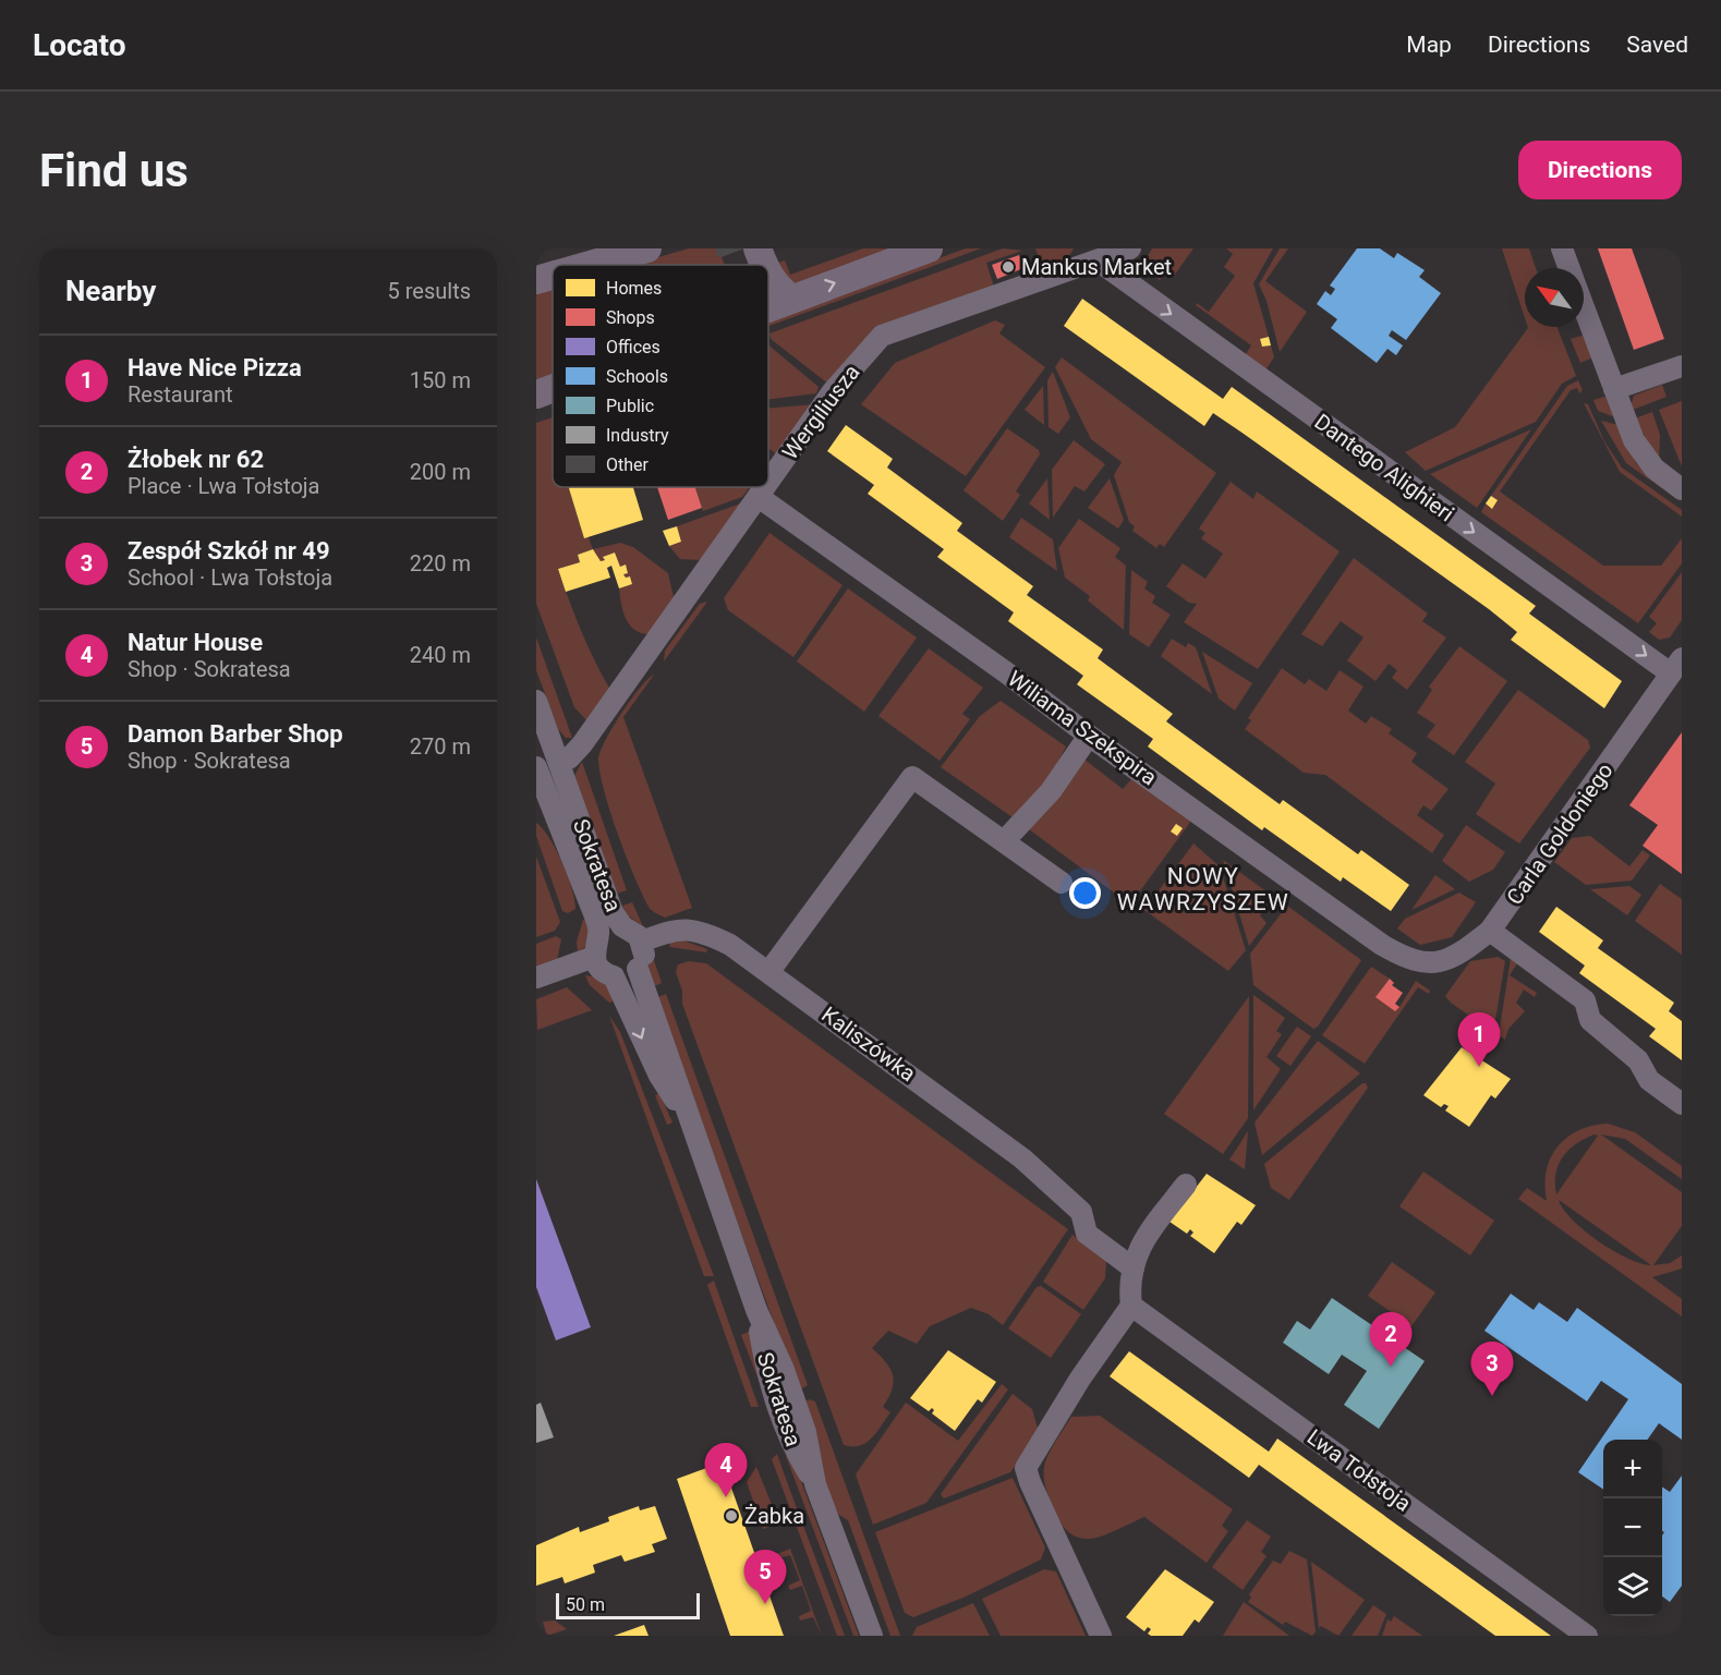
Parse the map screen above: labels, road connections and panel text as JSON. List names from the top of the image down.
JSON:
{
  "streets": {
    "street": [
      "Wergiliusza",
      "Dantego Alighieri",
      "Wiliama Szekspira",
      "Carla Goldoniego",
      "Sokratesa",
      "Kaliszówka",
      "Lwa Tołstoja"
    ]
  },
  "crossings": [
    ["Wergiliusza", "Dantego Alighieri"],
    ["Wergiliusza", "Wiliama Szekspira"],
    ["Wergiliusza", "Sokratesa"],
    ["Dantego Alighieri", "Carla Goldoniego"],
    ["Wiliama Szekspira", "Carla Goldoniego"],
    ["Sokratesa", "Kaliszówka"]
  ],
  "one_way": ["Dantego Alighieri"],
  "districts": ["NOWY WAWRZYSZEW"],
  "places": ["Mankus Market", "Żabka"],
  "legend": [
    "Homes",
    "Shops",
    "Offices",
    "Schools",
    "Public",
    "Industry",
    "Other"
  ],
  "scale_bar": "50 m",
  "north": "top left",
  "page": {
    "header": "Locato",
    "nav": ["Map", "Directions", "Saved"],
    "buttons": "Directions",
    "title": "Find us",
    "heading": ["Nearby", "5 results"],
    "list": [
      {
        "mark": "1",
        "name": "Have Nice Pizza",
        "note": "Restaurant",
        "value": "150 m"
      },
      {
        "mark": "2",
        "name": "Żłobek nr 62",
        "note": "Place · Lwa Tołstoja",
        "value": "200 m"
      },
      {
        "mark": "3",
        "name": "Zespół Szkół nr 49",
        "note": "School · Lwa Tołstoja",
        "value": "220 m"
      },
      {
        "mark": "4",
        "name": "Natur House",
        "note": "Shop · Sokratesa",
        "value": "240 m"
      },
      {
        "mark": "5",
        "name": "Damon Barber Shop",
        "note": "Shop · Sokratesa",
        "value": "270 m"
      }
    ],
    "pins": [
      "1",
      "2",
      "3",
      "4",
      "5"
    ],
    "map_buttons": ["+", "−"],
    "scale": "50 m"
  }
}
